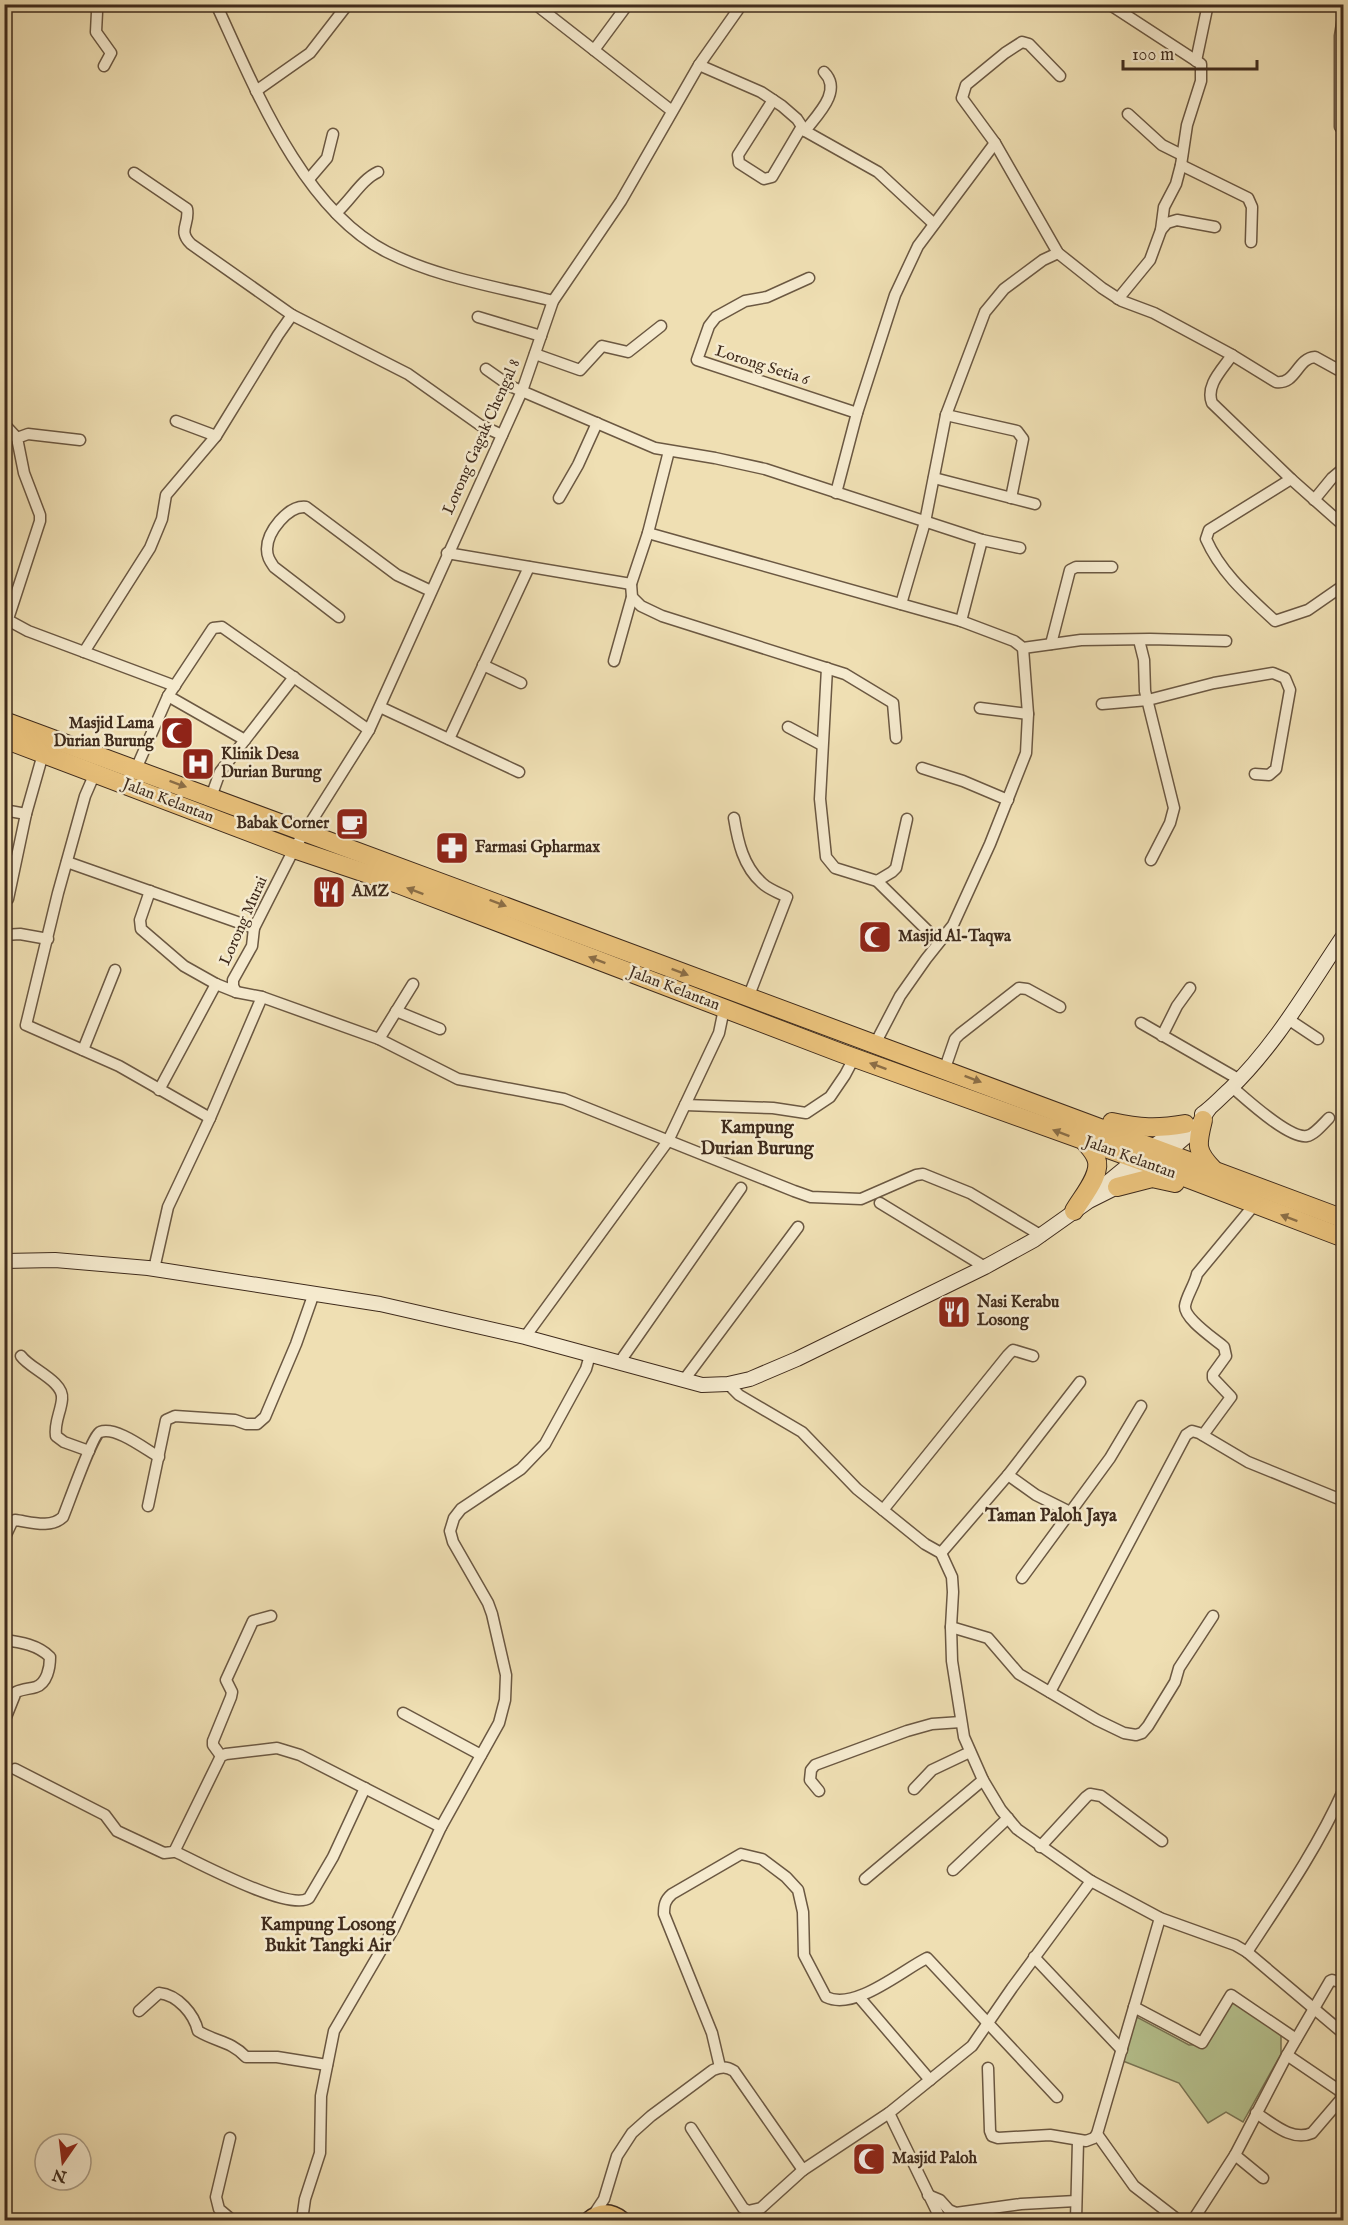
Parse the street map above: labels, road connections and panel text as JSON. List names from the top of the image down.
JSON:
{
  "streets": {
    "highway": ["Jalan Kelantan"],
    "street": ["Lorong Setia 6", "Lorong Gagak Chengal 8", "Lorong Murai"]
  },
  "crossings": [
    ["Lorong Gagak Chengal 8", "Jalan Kelantan"],
    ["Lorong Gagak Chengal 8", "Lorong Murai"],
    ["Jalan Kelantan", "Lorong Murai"]
  ],
  "districts": ["Kampung Durian Burung", "Taman Paloh Jaya", "Kampung Losong Bukit Tangki Air"],
  "places": {
    "mosque": ["Masjid Lama Durian Burung", "Masjid Al-Taqwa", "Masjid Paloh"],
    "hospital": ["Klinik Desa Durian Burung"],
    "cafe": ["Babak Corner"],
    "pharmacy": ["Farmasi Gpharmax"],
    "restaurant": ["AMZ", "Nasi Kerabu Losong"]
  },
  "scale_bar": "100 m",
  "north": "bottom"
}
